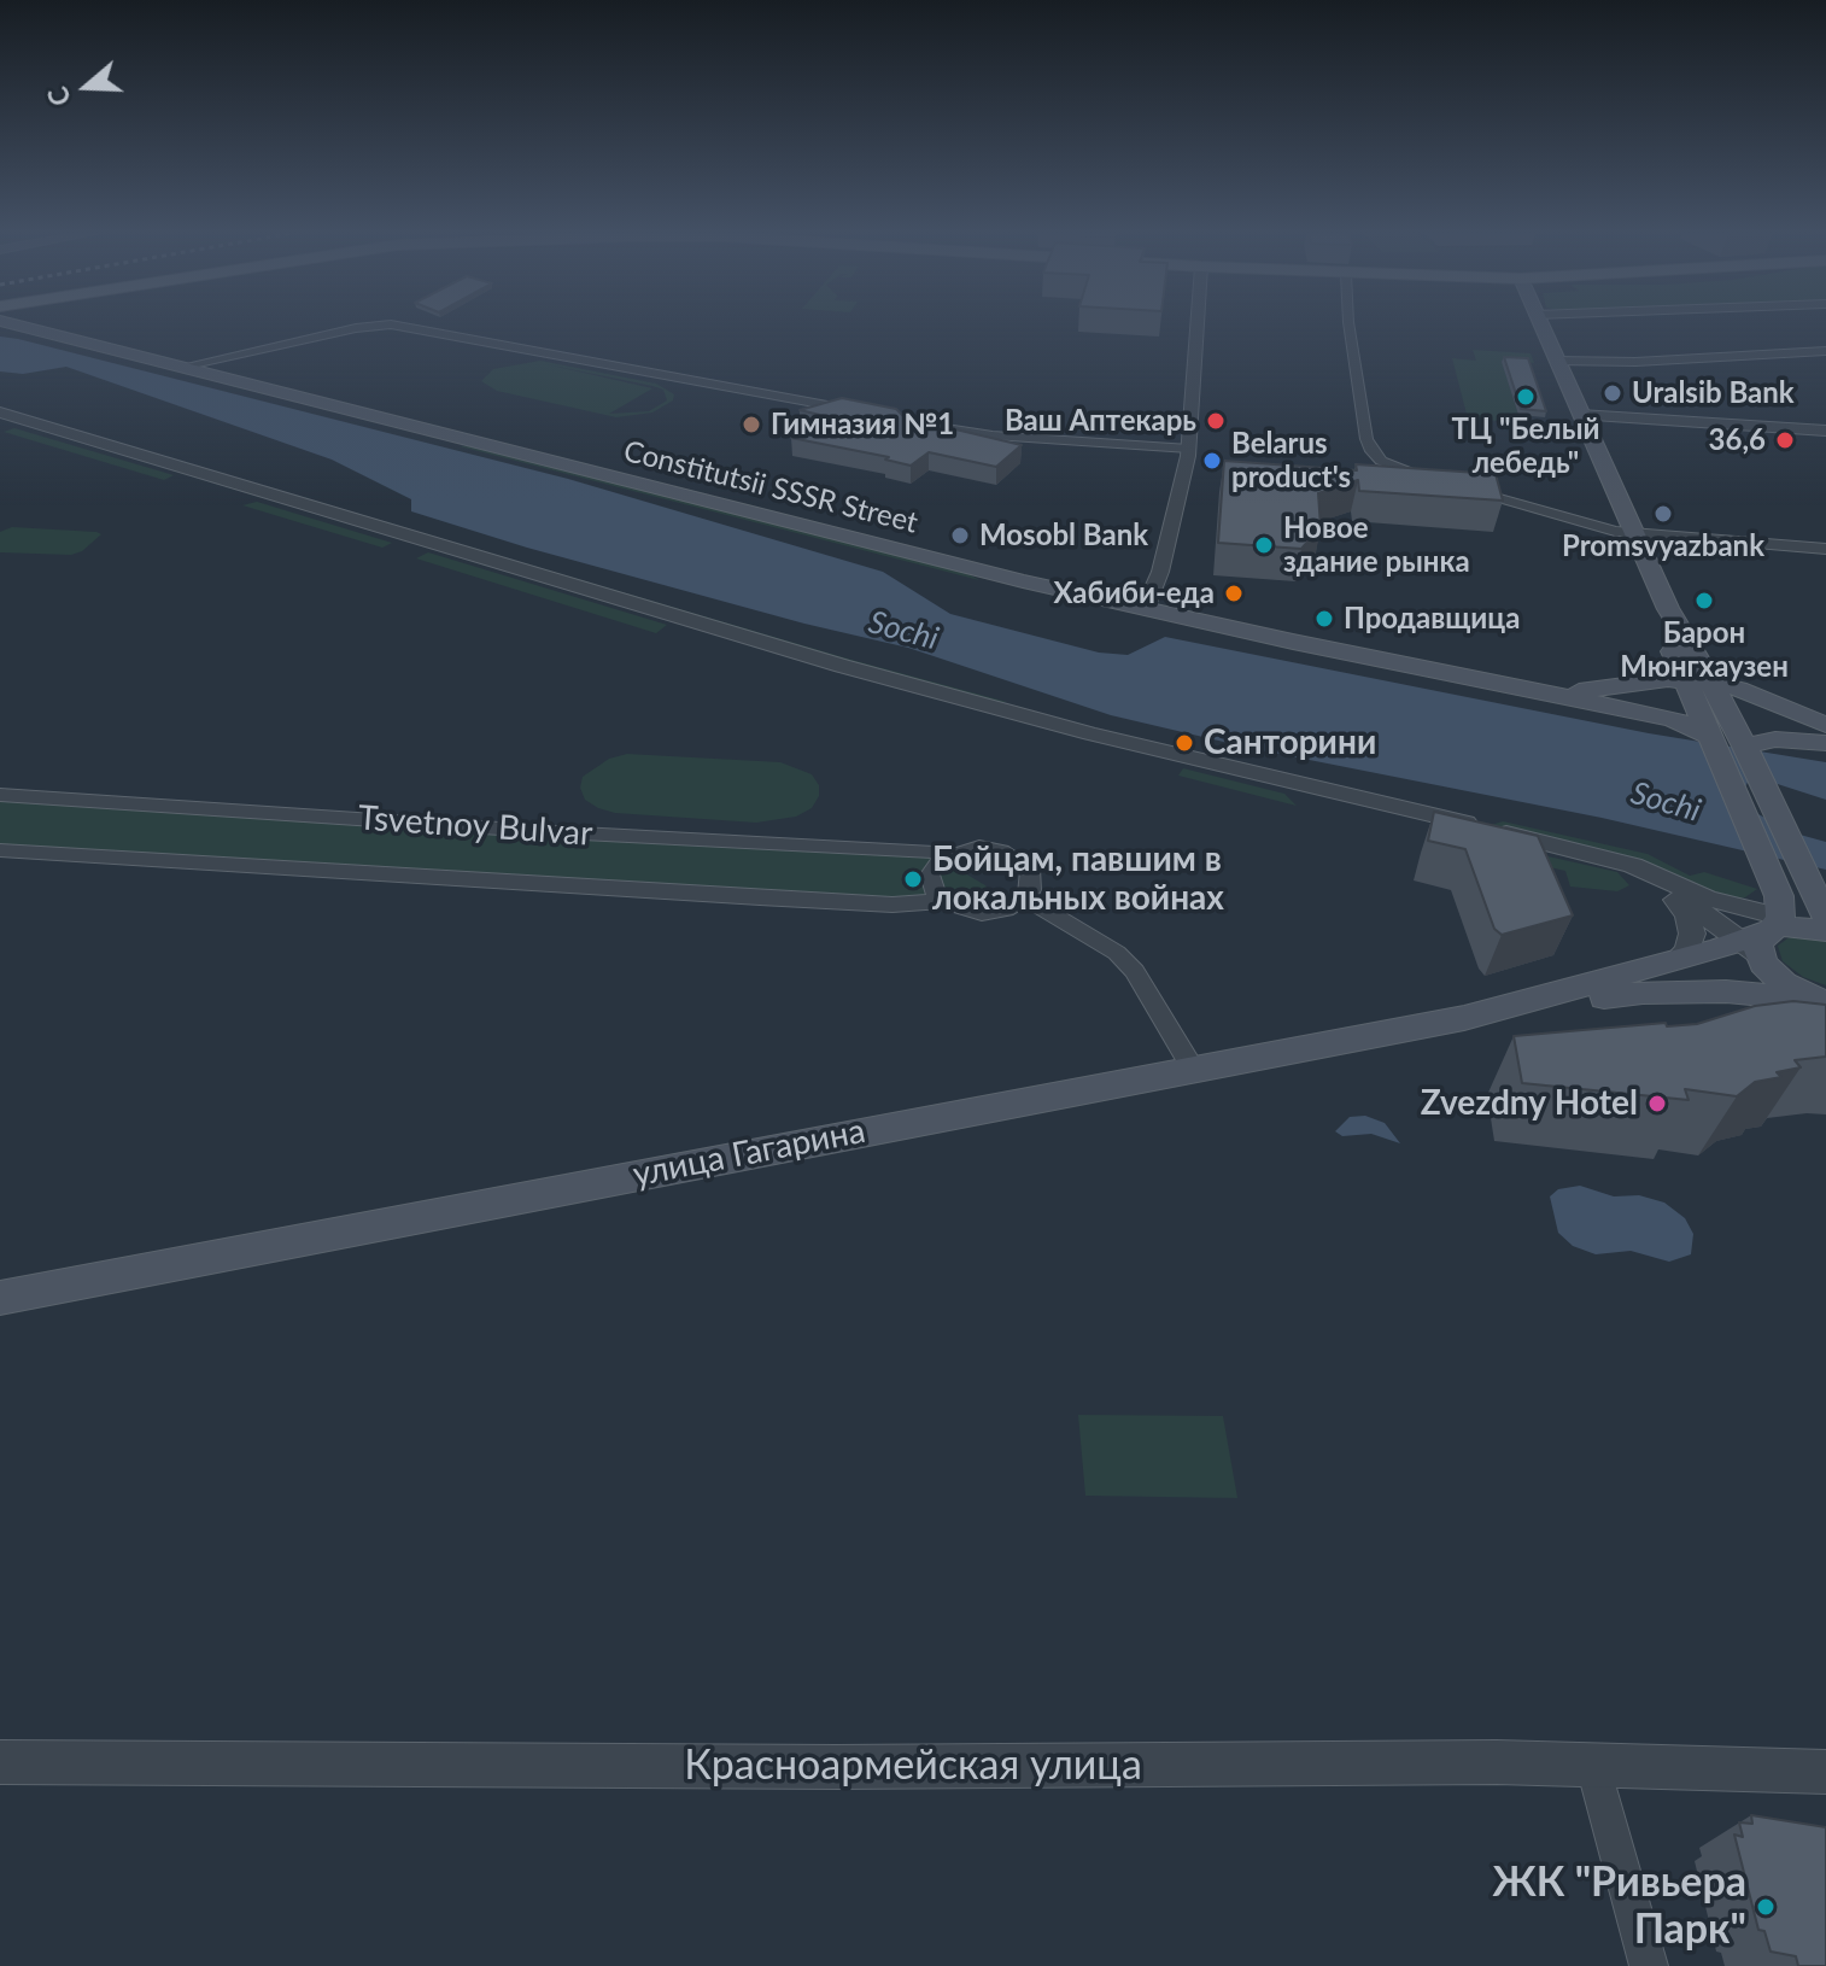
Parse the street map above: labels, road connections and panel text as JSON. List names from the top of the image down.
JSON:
{
  "streets": {
    "main road": ["Constitutsii SSSR Street", "улица Гагарина"],
    "street": ["Tsvetnoy Bulvar", "Красноармейская улица"]
  },
  "water": ["Sochi"],
  "places": [
    "Uralsib Bank",
    "ТЦ \"Белый лебедь\"",
    "Ваш Аптекарь",
    "Гимназия №1",
    "36,6",
    "Belarus product's",
    "Promsvyazbank",
    "Mosobl Bank",
    "Новое здание рынка",
    "Хабиби-еда",
    "Барон Мюнгхаузен",
    "Продавщица",
    "Санторини",
    "Бойцам, павшим в локальных войнах",
    "Zvezdny Hotel",
    "ЖК \"Ривьера Парк\""
  ],
  "north": "left"
}
